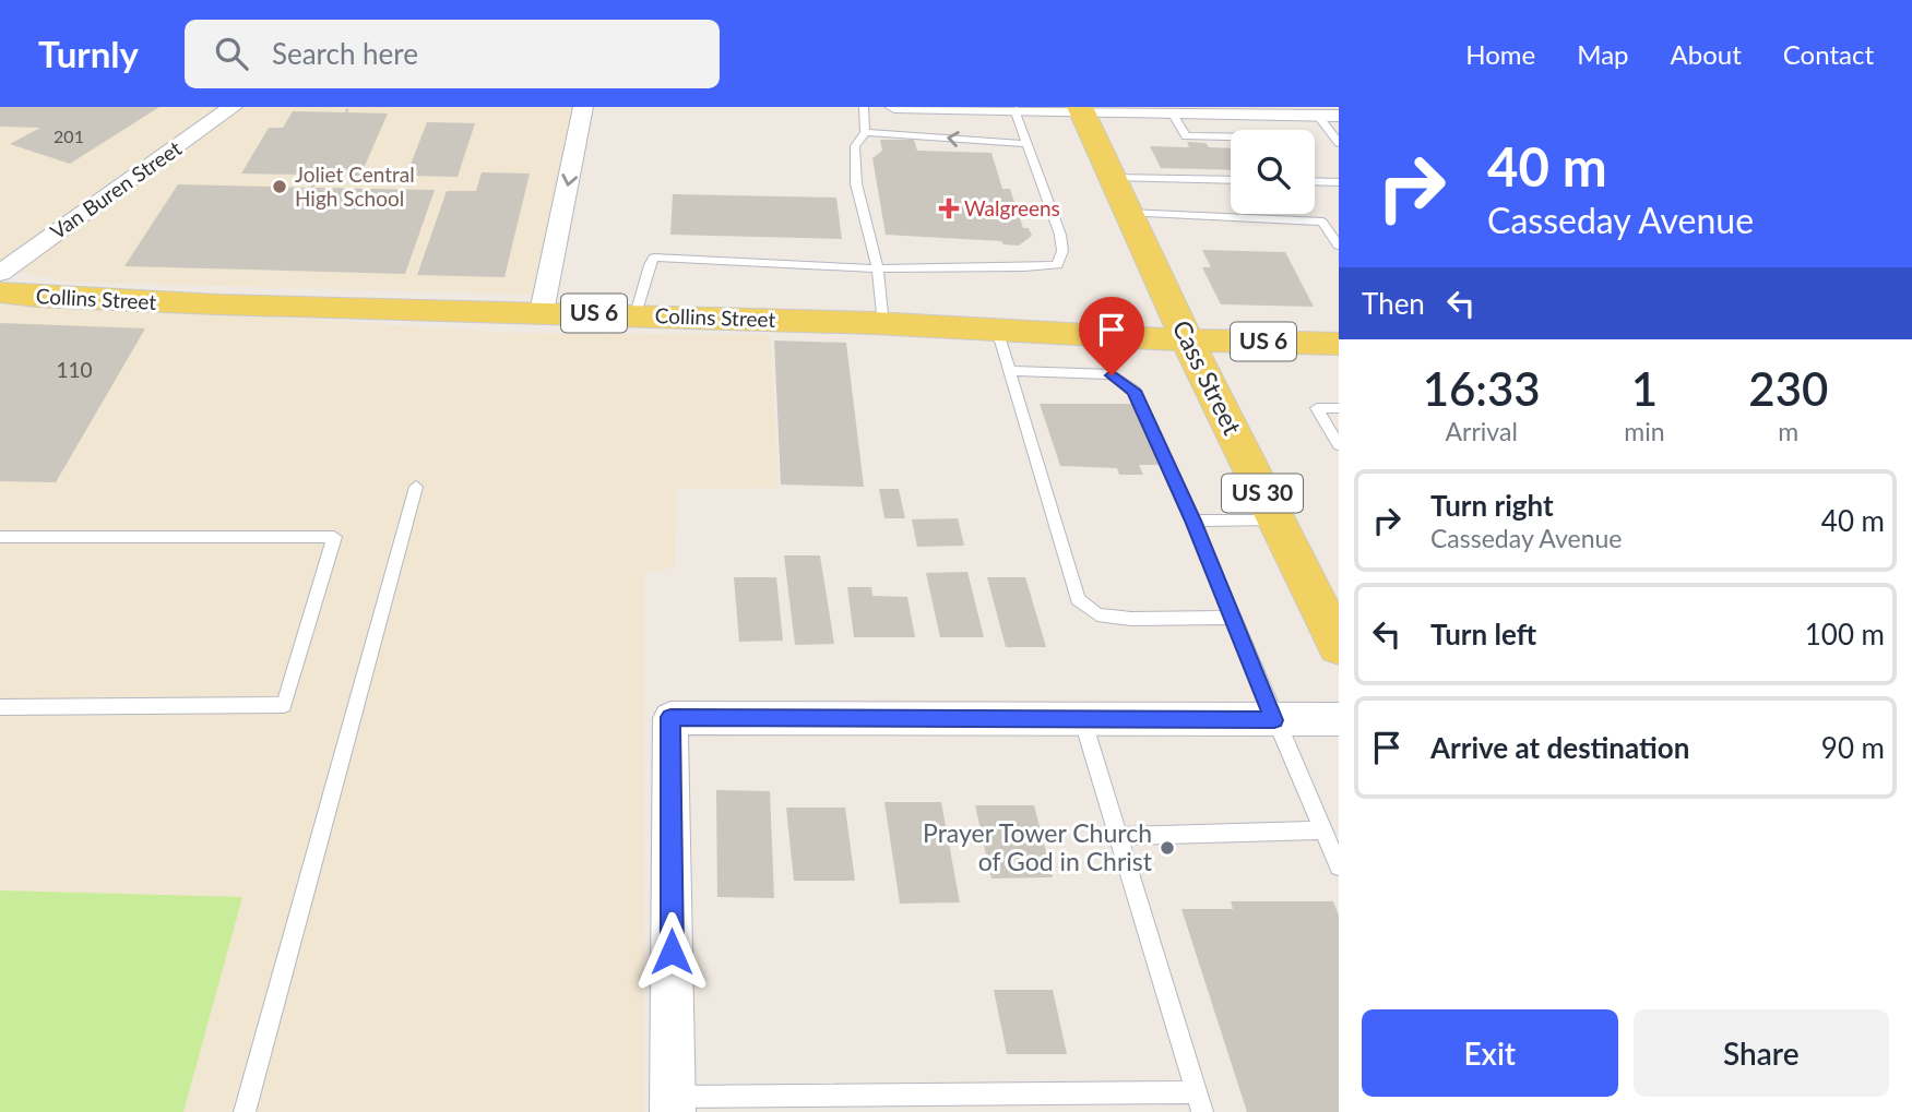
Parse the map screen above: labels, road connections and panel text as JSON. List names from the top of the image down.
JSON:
{
  "streets": {
    "main road": [
      "Collins Street",
      "US 6",
      "Cass Street",
      "US 30"
    ],
    "street": ["Van Buren Street"]
  },
  "crossings": [
    ["Collins Street", "Cass Street"]
  ],
  "places": {
    "other": ["Joliet Central High School", "Prayer Tower Church of God in Christ"],
    "health": ["Walgreens"]
  },
  "house_numbers": ["201", "110"],
  "page": {
    "header": "Turnly",
    "search": "Search here",
    "nav": [
      "Home",
      "Map",
      "About",
      "Contact"
    ],
    "turn": ["40 m", "Casseday Avenue"],
    "then": "Then",
    "eta": [
      "16:33",
      "Arrival",
      "1",
      "min",
      "230",
      "m"
    ],
    "list": [
      {
        "name": "Turn right",
        "note": "Casseday Avenue",
        "value": "40 m"
      },
      {
        "name": "Turn left",
        "value": "100 m"
      },
      {
        "name": "Arrive at destination",
        "value": "90 m"
      }
    ],
    "buttons": ["Exit", "Share"]
  }
}
